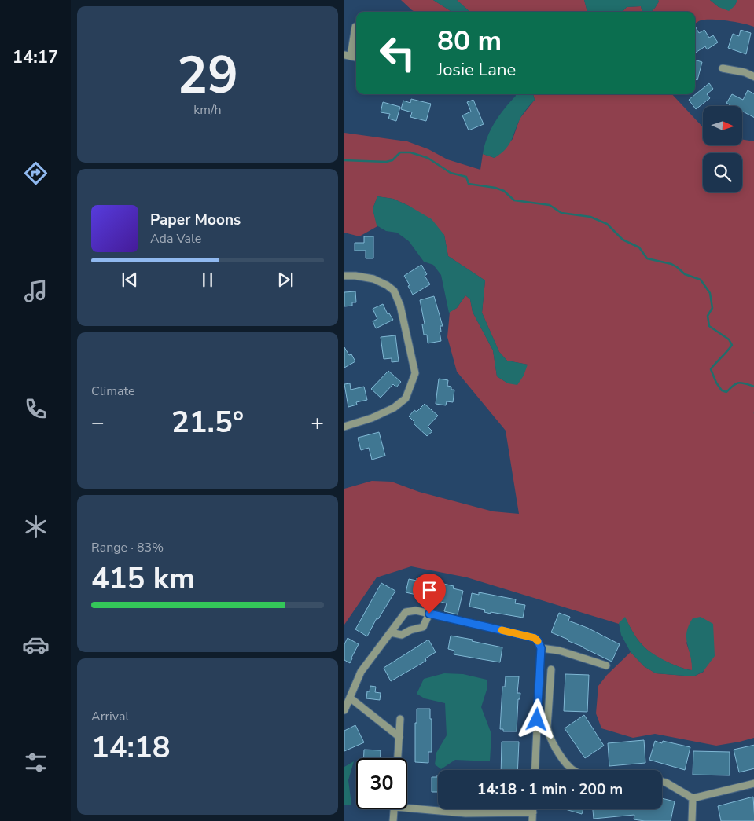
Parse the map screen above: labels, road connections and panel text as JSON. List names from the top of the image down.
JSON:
{
  "north": "right",
  "page": {
    "tabs": "14:17",
    "tile": [
      ["29", "km/h"],
      "Climate",
      ["Range · 83%", "415 km"],
      ["Arrival", "14:18"]
    ],
    "turn": ["80 m", "Josie Lane"],
    "song": ["Paper Moons", "Ada Vale"],
    "heat": ["−", "21.5°", "+"],
    "limit": "30",
    "trip": "14:18 · 1 min · 200 m"
  }
}
